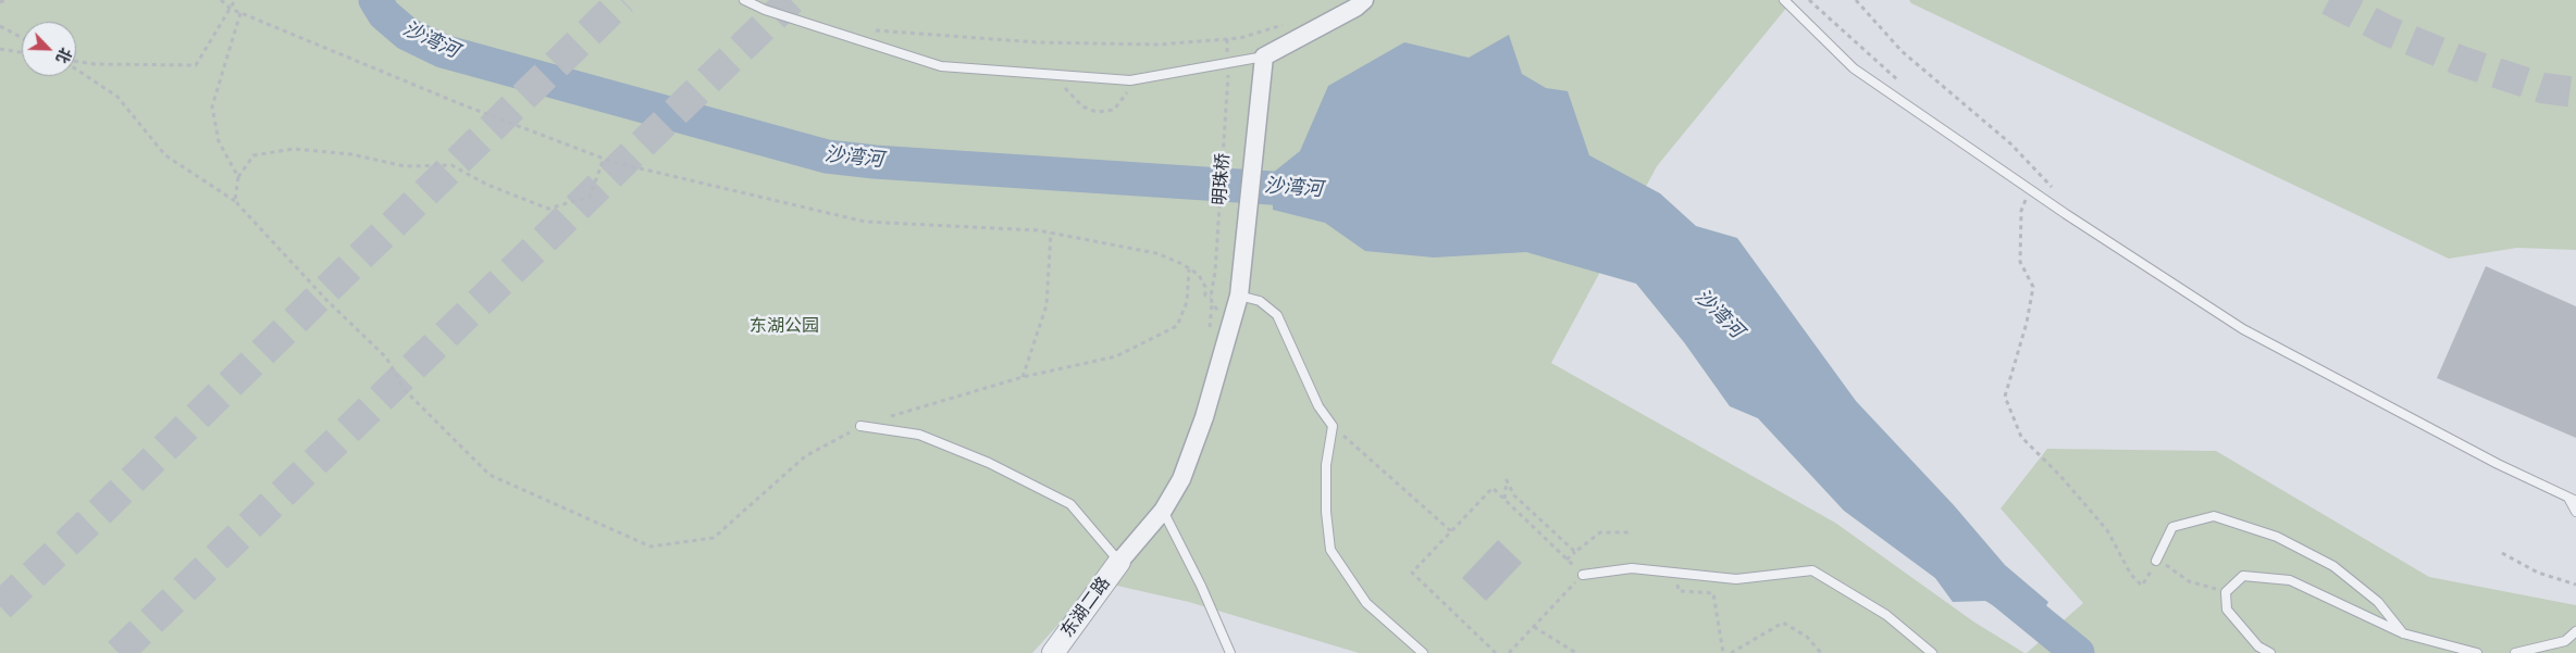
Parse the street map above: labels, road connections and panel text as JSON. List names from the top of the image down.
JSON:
{
  "streets": {
    "street": ["明珠桥", "东湖二路"]
  },
  "crossings": [
    ["明珠桥", "东湖二路"]
  ],
  "water": ["沙湾河"],
  "parks": ["东湖公园"],
  "north": "bottom right"
}
